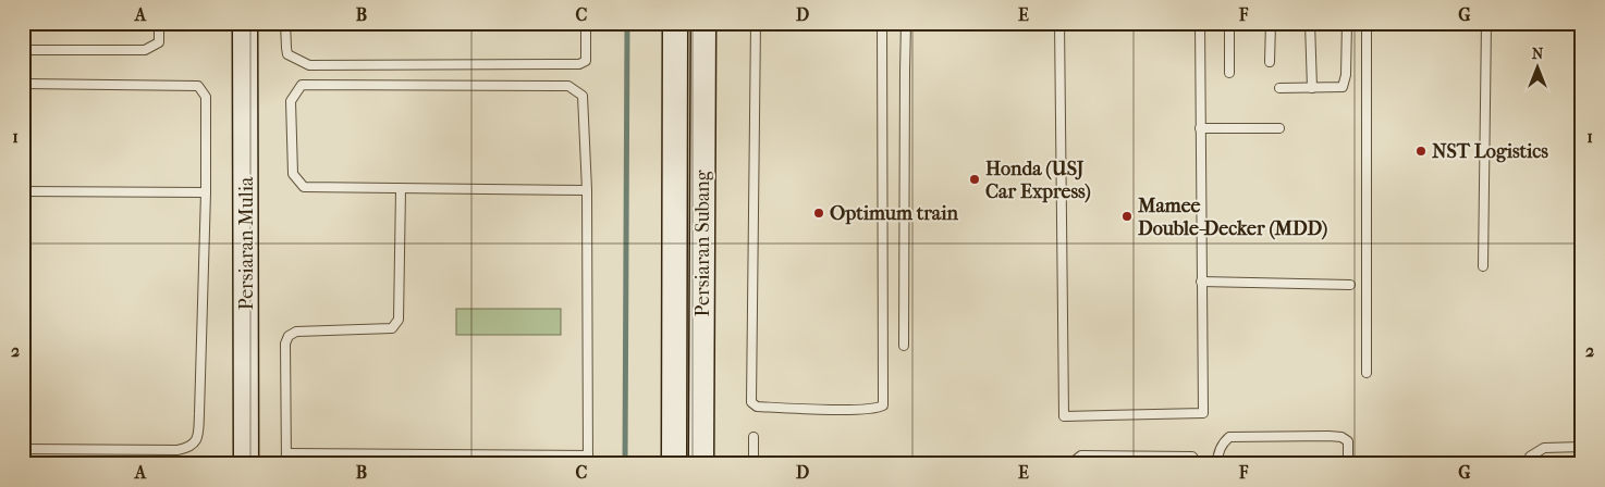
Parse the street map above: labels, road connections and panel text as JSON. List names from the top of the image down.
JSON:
{
  "streets": {
    "street": ["Persiaran Mulia", "Persiaran Subang"]
  },
  "places": [
    "NST Logistics",
    "Honda (USJ Car Express)",
    "Optimum train",
    "Mamee Double-Decker (MDD)"
  ],
  "north": "top",
  "grid": {
    "columns": [
      "A",
      "B",
      "C",
      "D",
      "E",
      "F",
      "G"
    ],
    "rows": ["1", "2"]
  }
}
